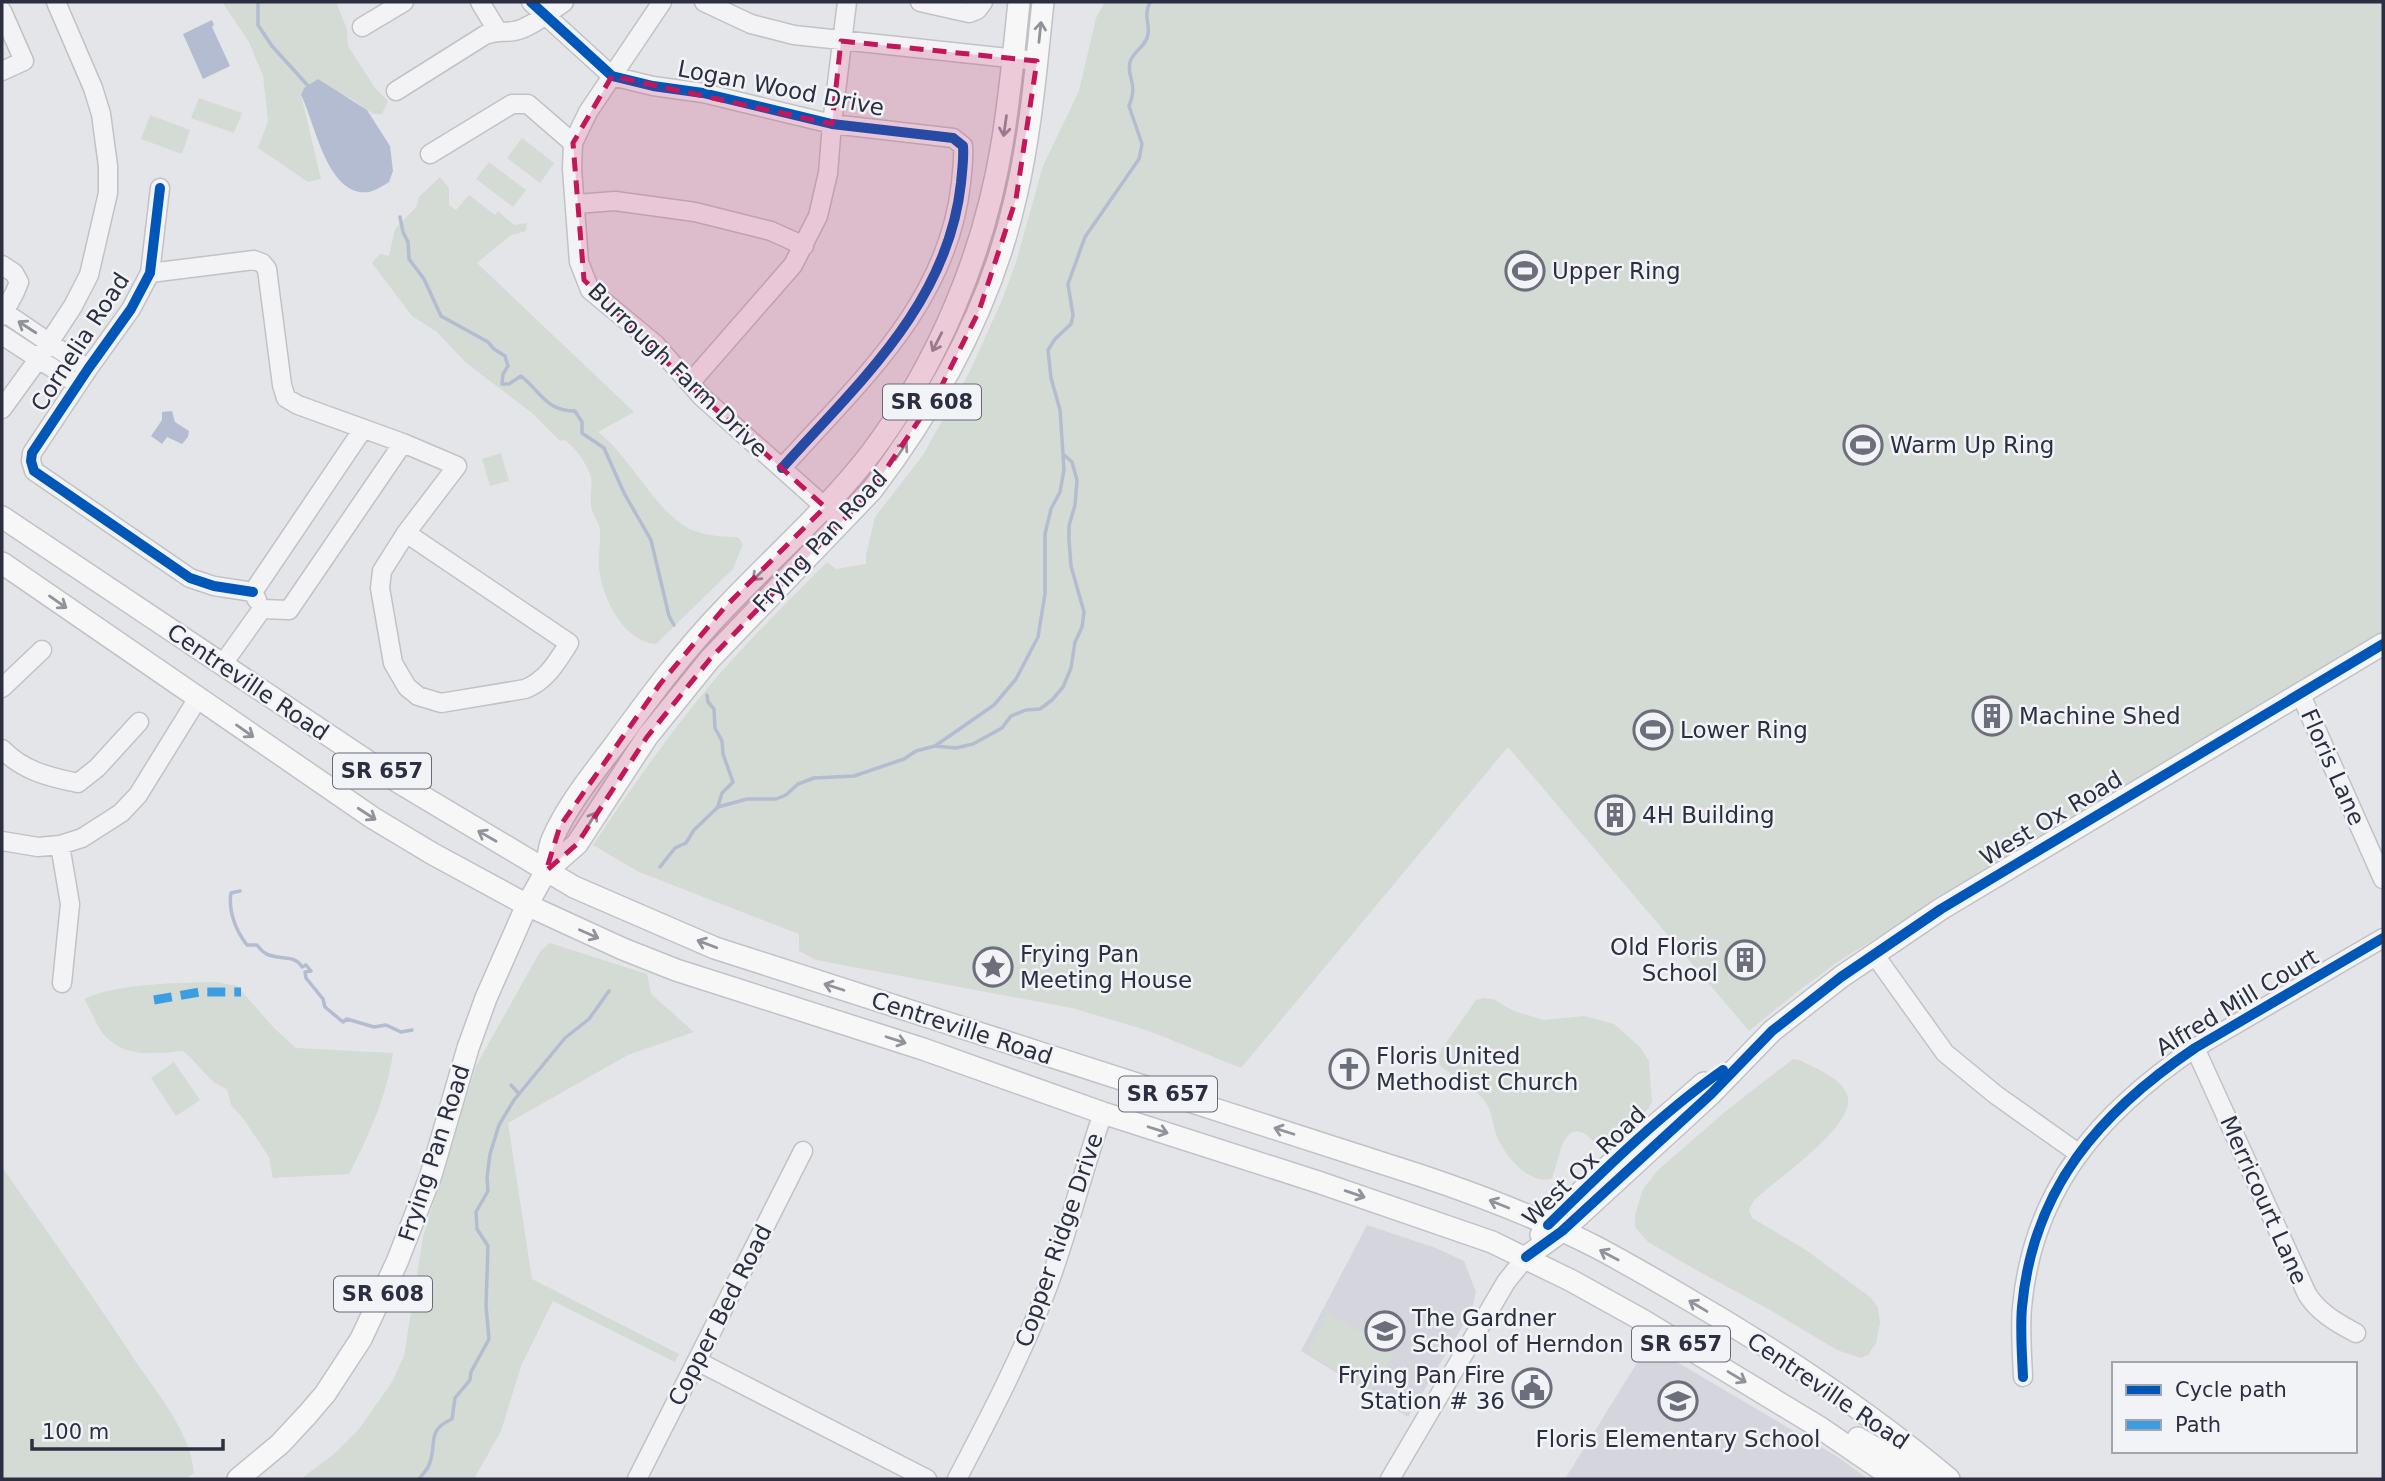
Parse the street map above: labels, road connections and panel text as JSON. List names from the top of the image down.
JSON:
{
  "streets": {
    "main road": [
      "SR 608",
      "Frying Pan Road",
      "Centreville Road",
      "SR 657",
      "West Ox Road"
    ],
    "street": [
      "Logan Wood Drive",
      "Cornelia Road",
      "Burrough Farm Drive",
      "Floris Lane",
      "Alfred Mill Court",
      "Merricourt Lane",
      "Copper Ridge Drive",
      "Copper Bed Road"
    ]
  },
  "crossings": [
    ["Logan Wood Drive", "Burrough Farm Drive"],
    ["Burrough Farm Drive", "Frying Pan Road"],
    ["Frying Pan Road", "Centreville Road"],
    ["Centreville Road", "West Ox Road"],
    ["Centreville Road", "Copper Ridge Drive"],
    ["Floris Lane", "West Ox Road"],
    ["Alfred Mill Court", "Merricourt Lane"]
  ],
  "places": {
    "sports": ["Upper Ring", "Warm Up Ring", "Lower Ring"],
    "building": ["Machine Shed", "4H Building", "Old Floris School"],
    "place": ["Frying Pan Meeting House"],
    "church": ["Floris United Methodist Church"],
    "school or university": ["The Gardner School of Herndon", "Floris Elementary School"],
    "public building": ["Frying Pan Fire Station # 36"]
  },
  "legend": ["Cycle path", "Path"],
  "scale_bar": "100 m"
}
